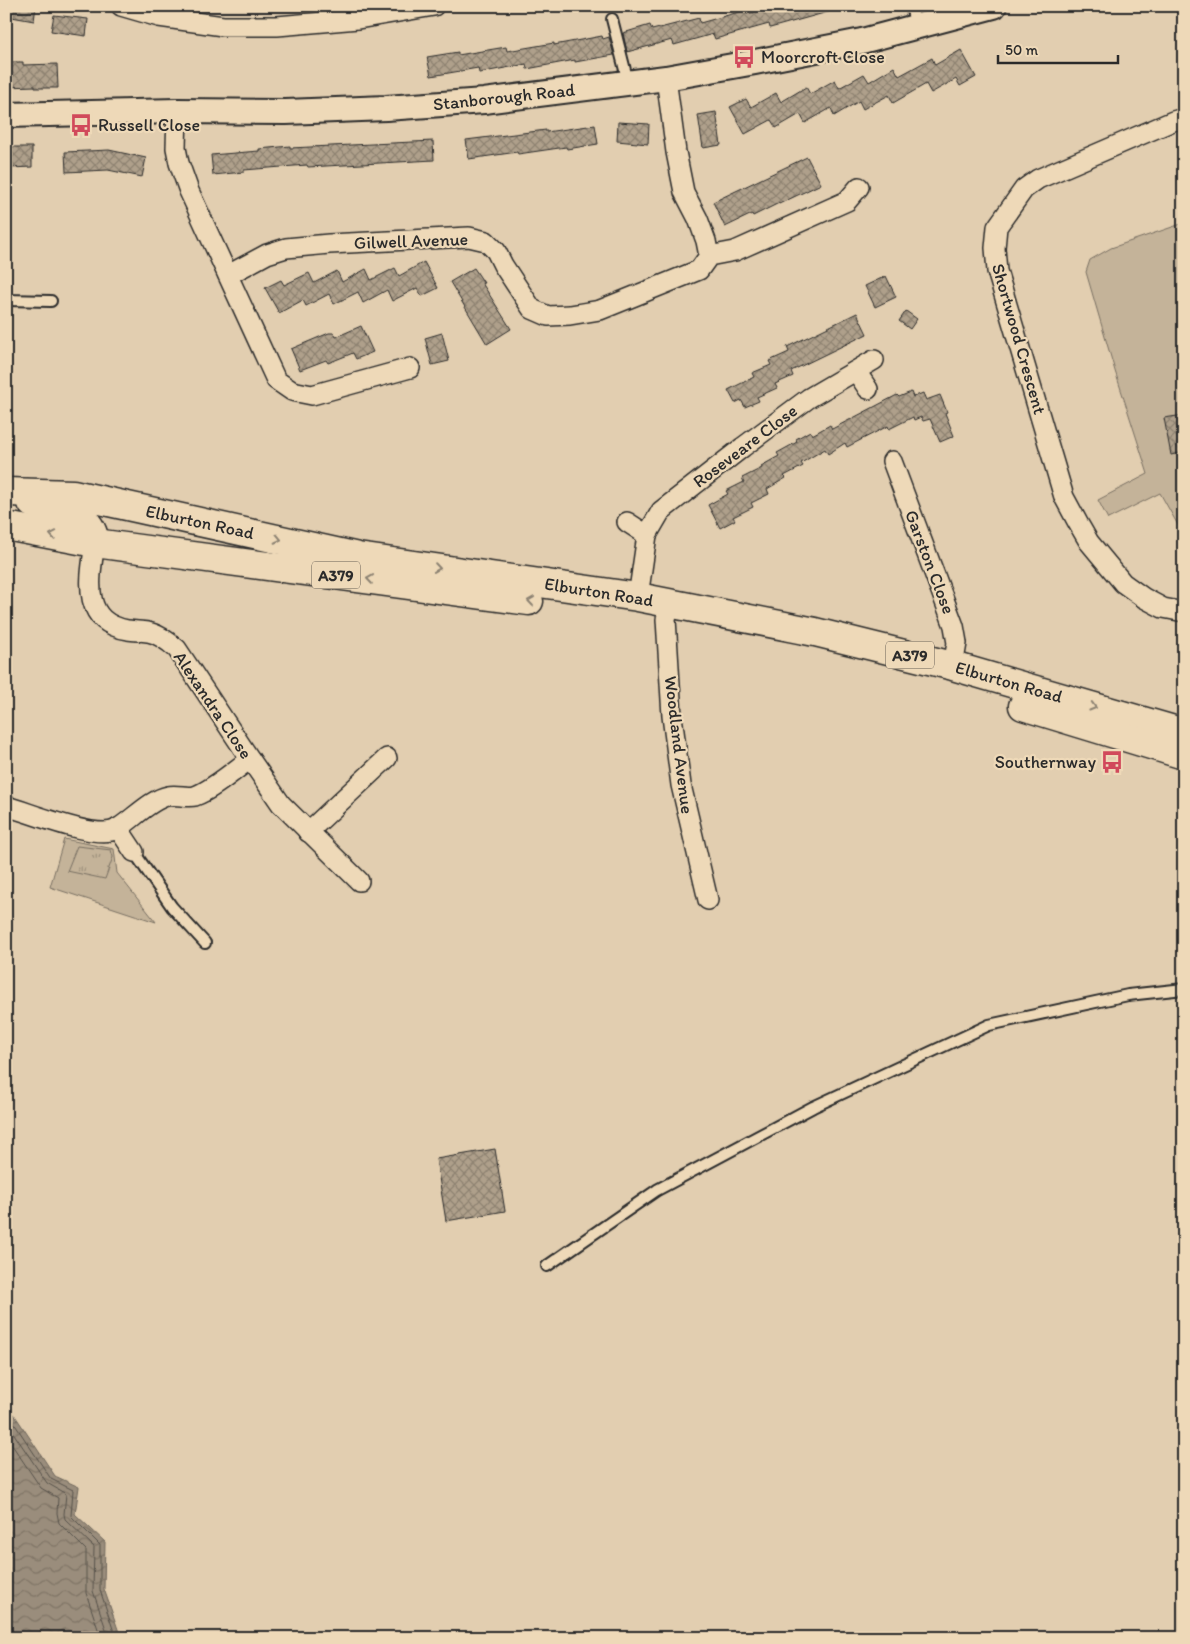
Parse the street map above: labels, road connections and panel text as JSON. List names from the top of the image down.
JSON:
{
  "streets": {
    "main road": ["Elburton Road", "A379"],
    "street": [
      "Stanborough Road",
      "Gilwell Avenue",
      "Shortwood Crescent",
      "Roseveare Close",
      "Garston Close",
      "Alexandra Close",
      "Woodland Avenue"
    ]
  },
  "crossings": [
    ["Roseveare Close", "Elburton Road"],
    ["Elburton Road", "Garston Close"],
    ["Elburton Road", "A379"],
    ["Elburton Road", "Alexandra Close"],
    ["Elburton Road", "Woodland Avenue"],
    ["A379", "Alexandra Close"]
  ],
  "places": {
    "bus stop": ["Moorcroft Close", "Russell Close", "Southernway"]
  },
  "scale_bar": "50 m"
}
